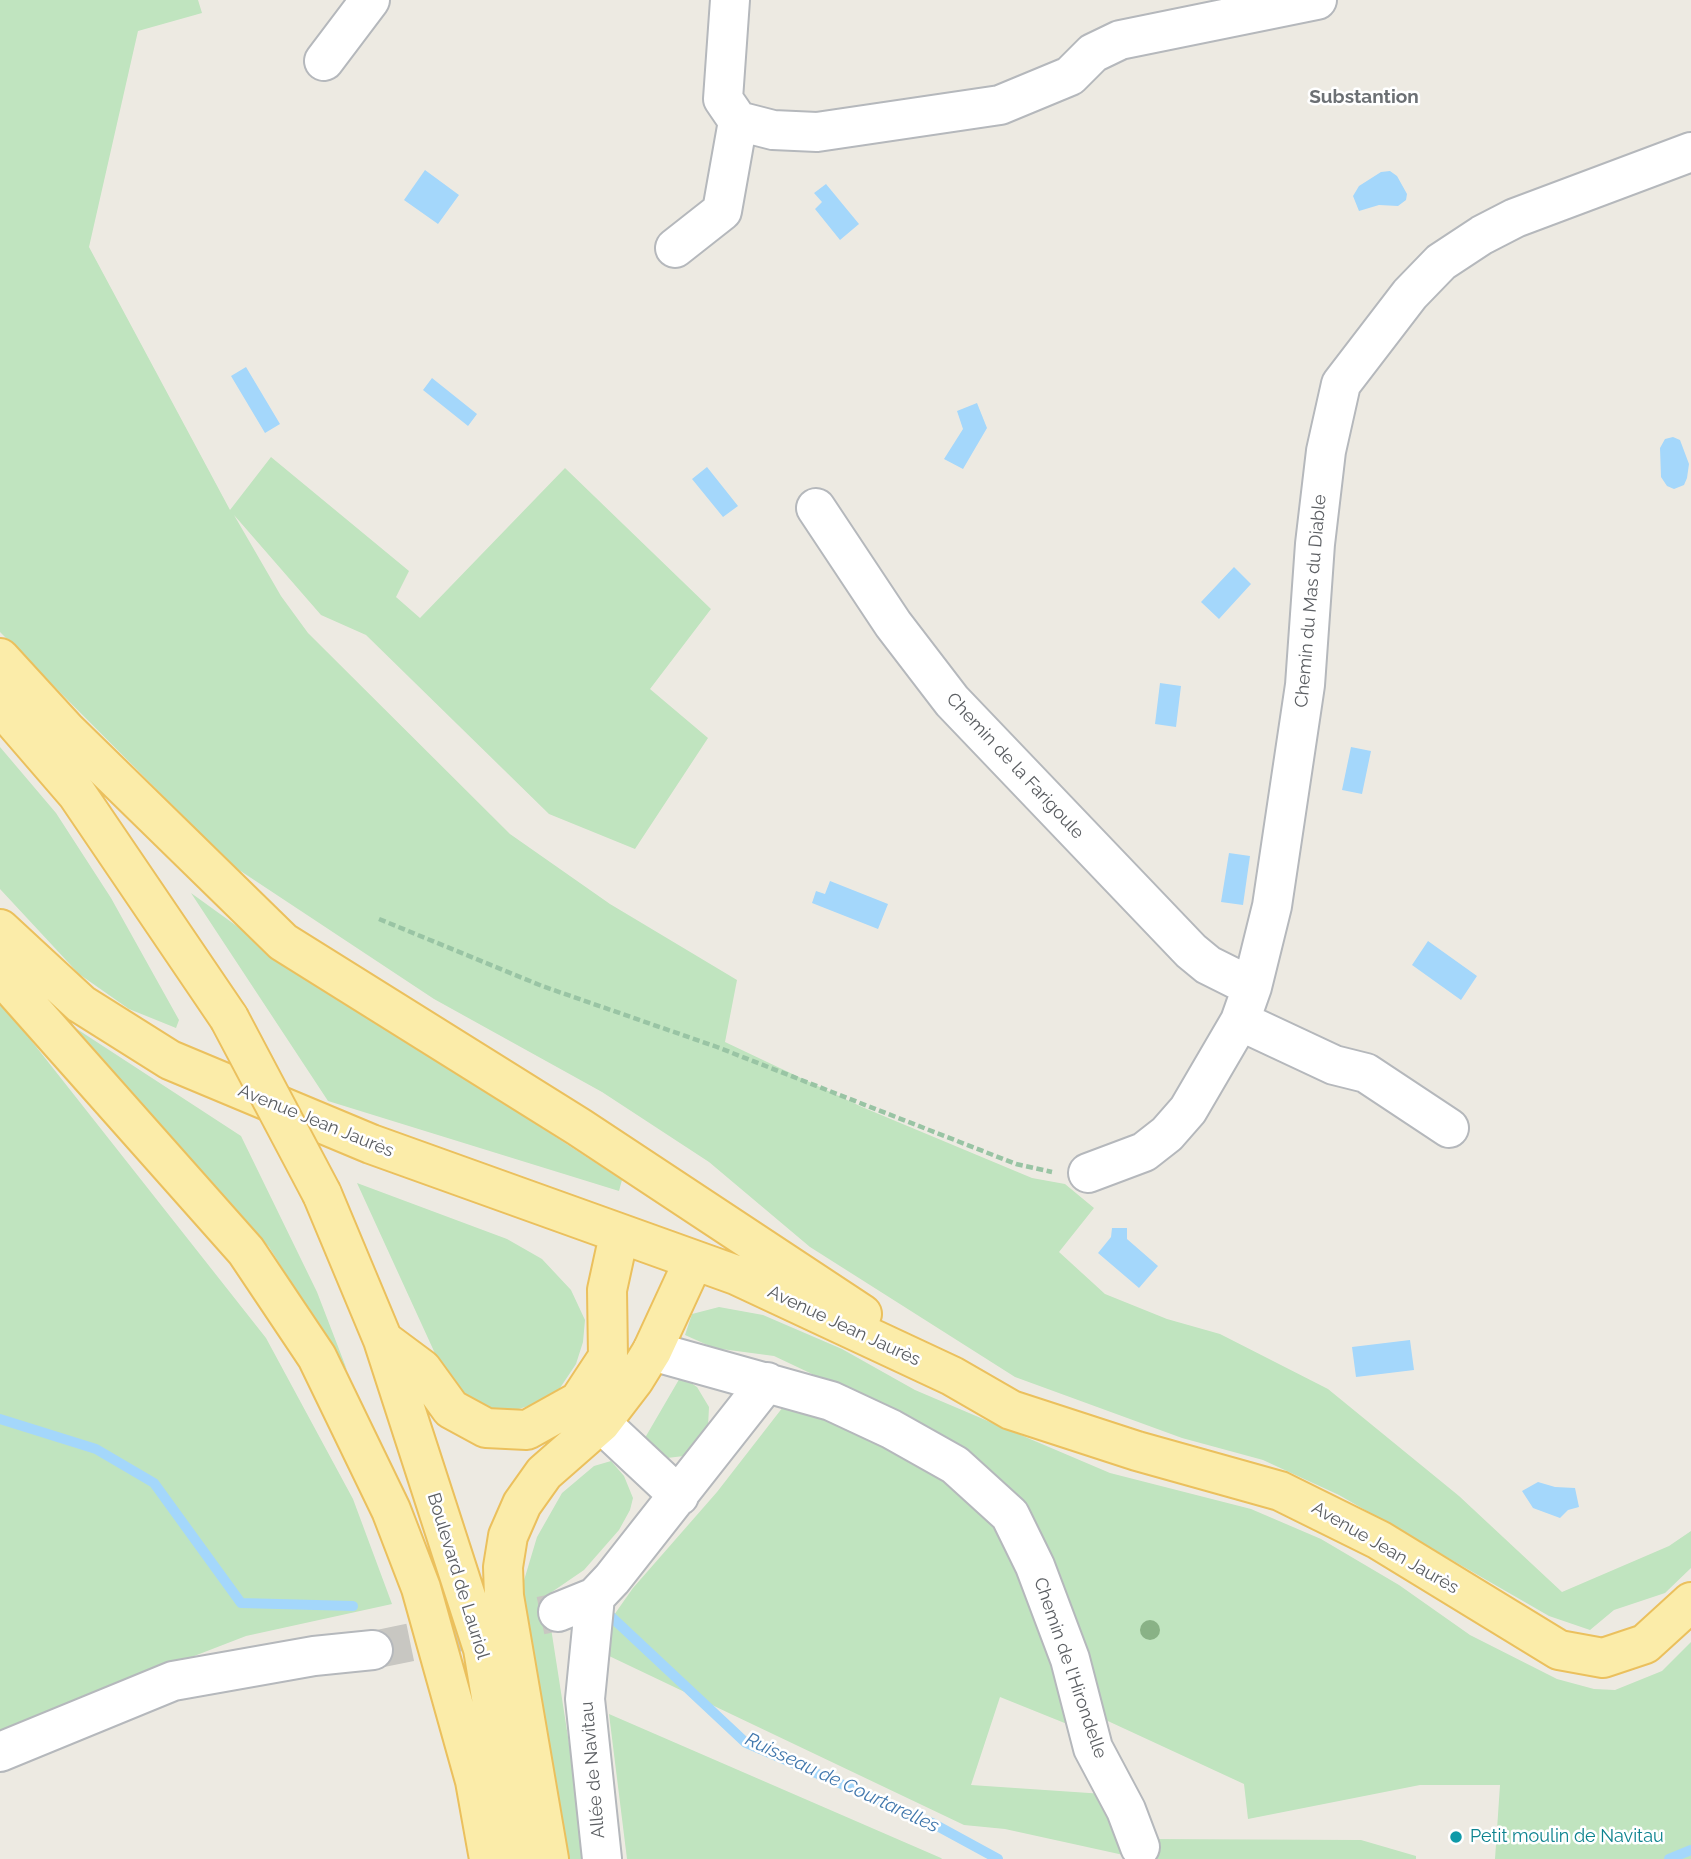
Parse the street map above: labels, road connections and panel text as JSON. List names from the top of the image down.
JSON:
{
  "streets": {
    "main road": ["Avenue Jean Jaurès", "Boulevard de Lauriol"],
    "street": [
      "Chemin du Mas du Diable",
      "Chemin de la Farigoule",
      "Chemin de l'Hirondelle",
      "Allée de Navitau"
    ]
  },
  "crossings": [
    ["Chemin du Mas du Diable", "Chemin de la Farigoule"]
  ],
  "districts": ["Substantion"],
  "water": ["Ruisseau de Courtarelles"],
  "places": ["Petit moulin de Navitau"]
}
